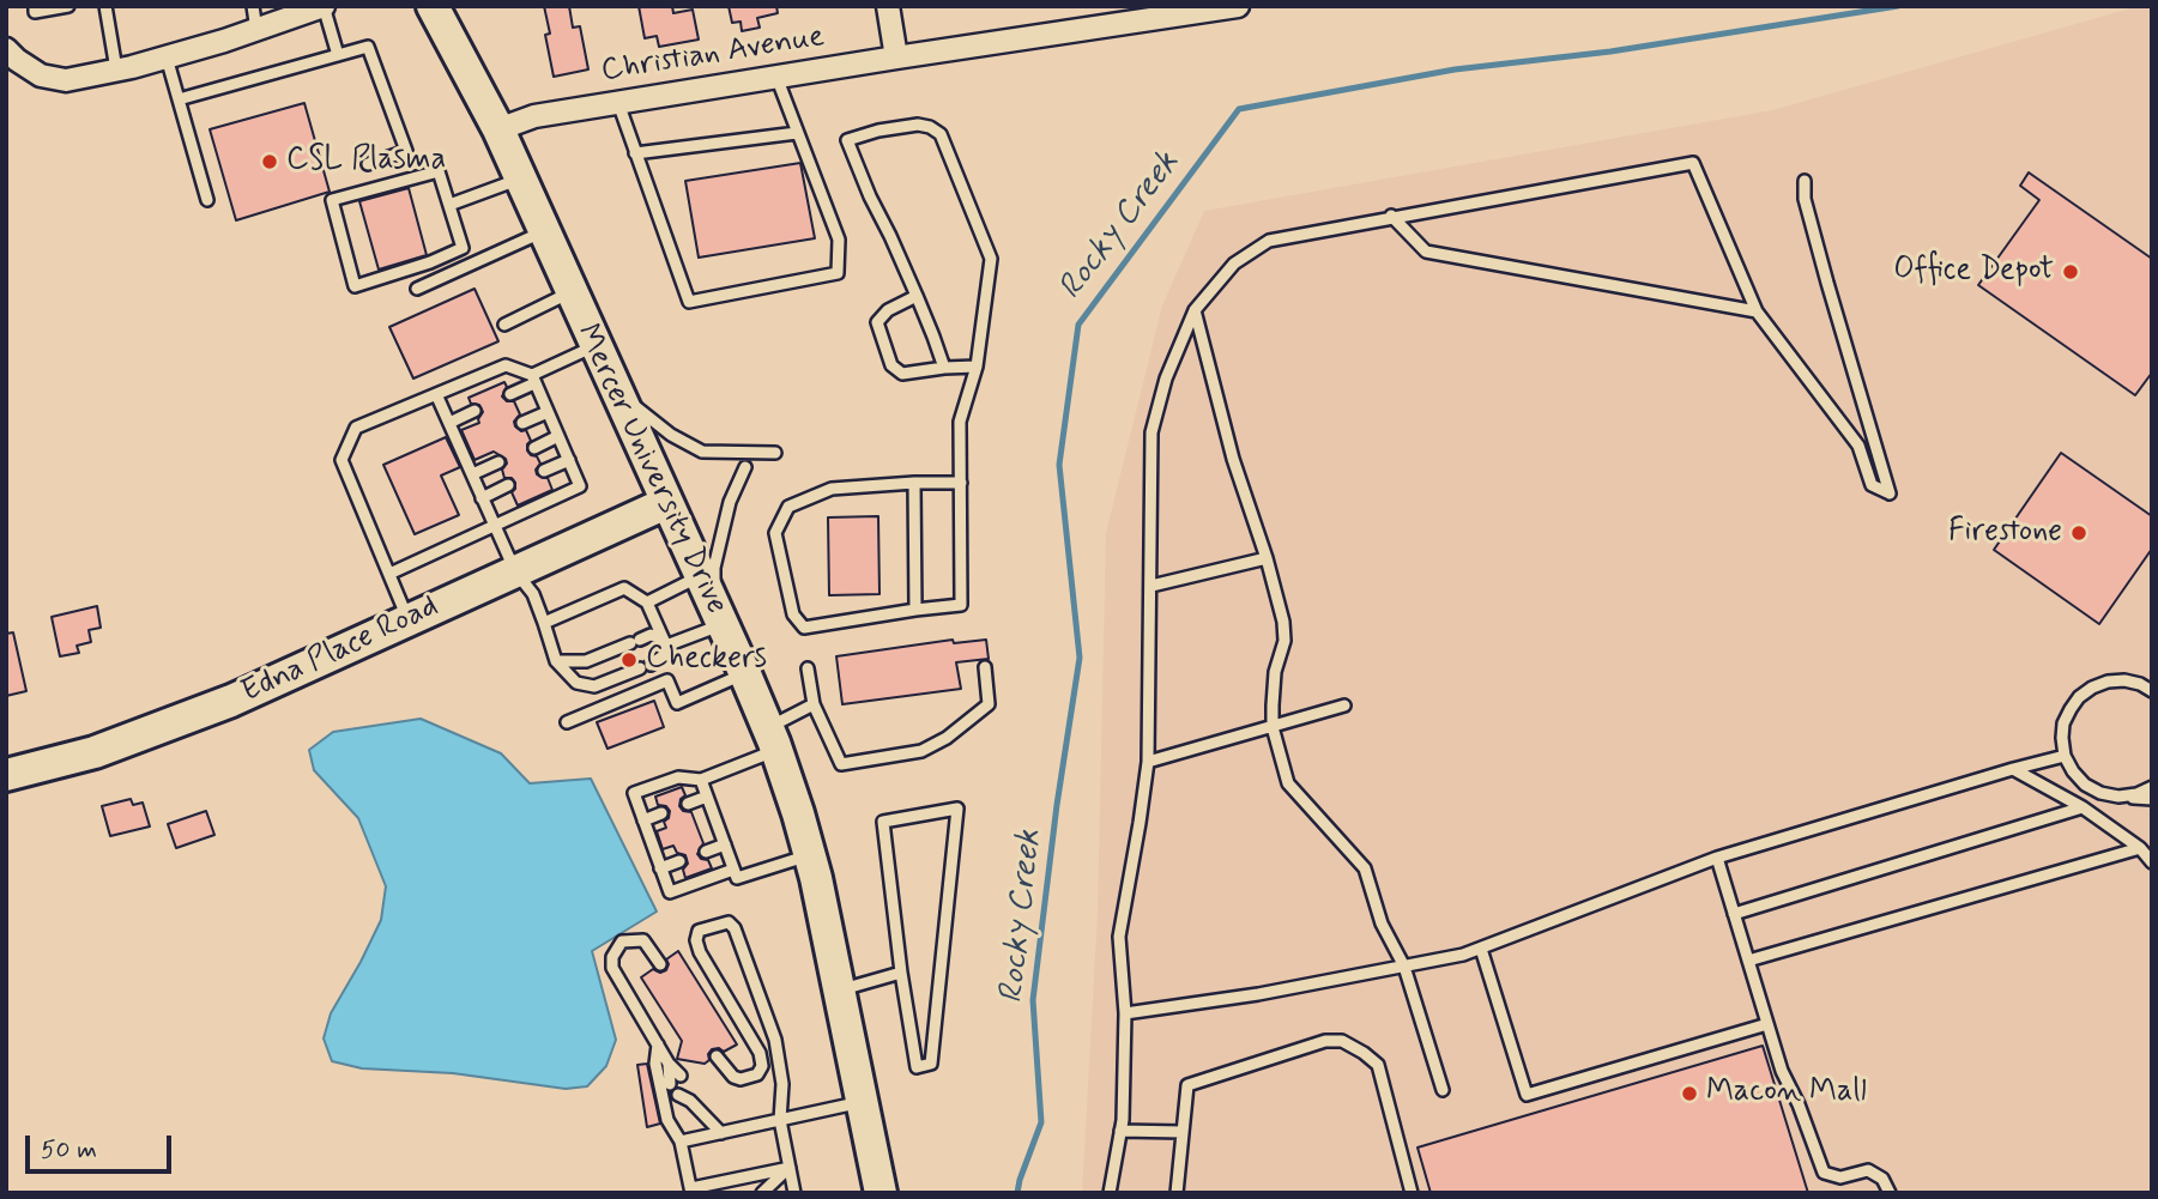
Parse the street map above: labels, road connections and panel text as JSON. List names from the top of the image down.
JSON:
{
  "streets": {
    "main road": ["Mercer University Drive", "Edna Place Road"],
    "street": ["Christian Avenue"]
  },
  "crossings": [
    ["Christian Avenue", "Mercer University Drive"],
    ["Mercer University Drive", "Edna Place Road"]
  ],
  "water": ["Rocky Creek"],
  "places": [
    "CSL Plasma",
    "Office Depot",
    "Firestone",
    "Checkers",
    "Macon Mall"
  ],
  "scale_bar": "50 m"
}
